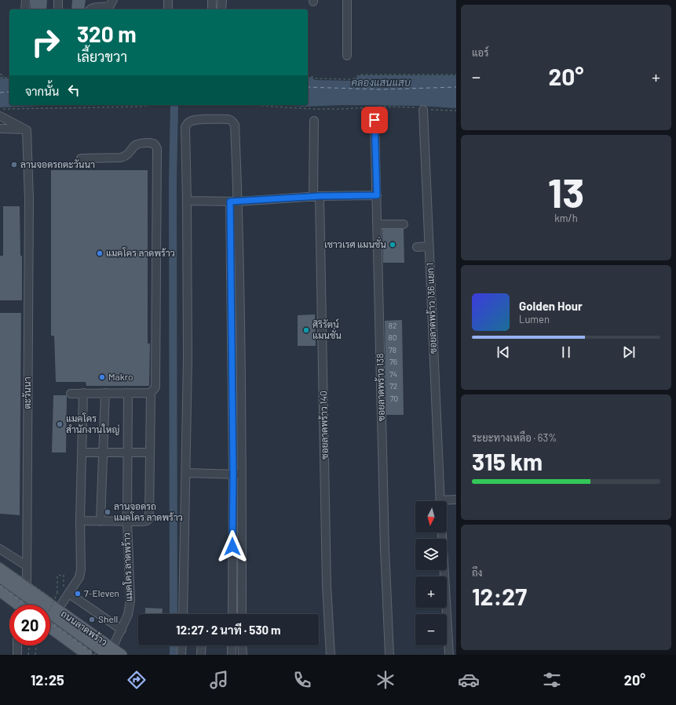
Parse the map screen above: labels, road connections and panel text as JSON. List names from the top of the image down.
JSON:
{
  "streets": {
    "main road": ["ถนนลาดพร้าว"],
    "street": [
      "ซอยลาดพร้าว 136 แยก 1",
      "ซอยลาดพร้าว 138",
      "ตะวันนา",
      "ซอยลาดพร้าว 140",
      "แมคโคร ลาดพร้าว"
    ]
  },
  "crossings": [
    ["ตะวันนา", "ถนนลาดพร้าว"],
    ["แมคโคร ลาดพร้าว", "ถนนลาดพร้าว"]
  ],
  "water": ["คลองแสนแสบ"],
  "places": [
    "ลานจอดรถตะวันนา",
    "เชาวเรศ แมนชั่น",
    "แมคโคร ลาดพร้าว",
    "ศิริรัตน์ แมนชั่น",
    "Makro",
    "แมคโคร สำนักงานใหญ่",
    "ลานจอดรถ แมคโคร ลาดพร้าว",
    "7-Eleven",
    "Shell"
  ],
  "house_numbers": [
    "82",
    "80",
    "78",
    "76",
    "74",
    "72",
    "70"
  ],
  "north": "bottom",
  "page": {
    "tile": [
      "แอร์",
      ["13", "km/h"],
      ["ระยะทางเหลือ · 63%", "315 km"],
      ["ถึง", "12:27"]
    ],
    "turn": ["320 m", "เลี้ยวขวา"],
    "heat": ["−", "20°", "+"],
    "then": "จากนั้น",
    "song": ["Golden Hour", "Lumen"],
    "map_buttons": ["+", "−"],
    "limit": "20",
    "trip": "12:27 · 2 นาที · 530 m",
    "tabs": ["12:25", "20°"]
  }
}
